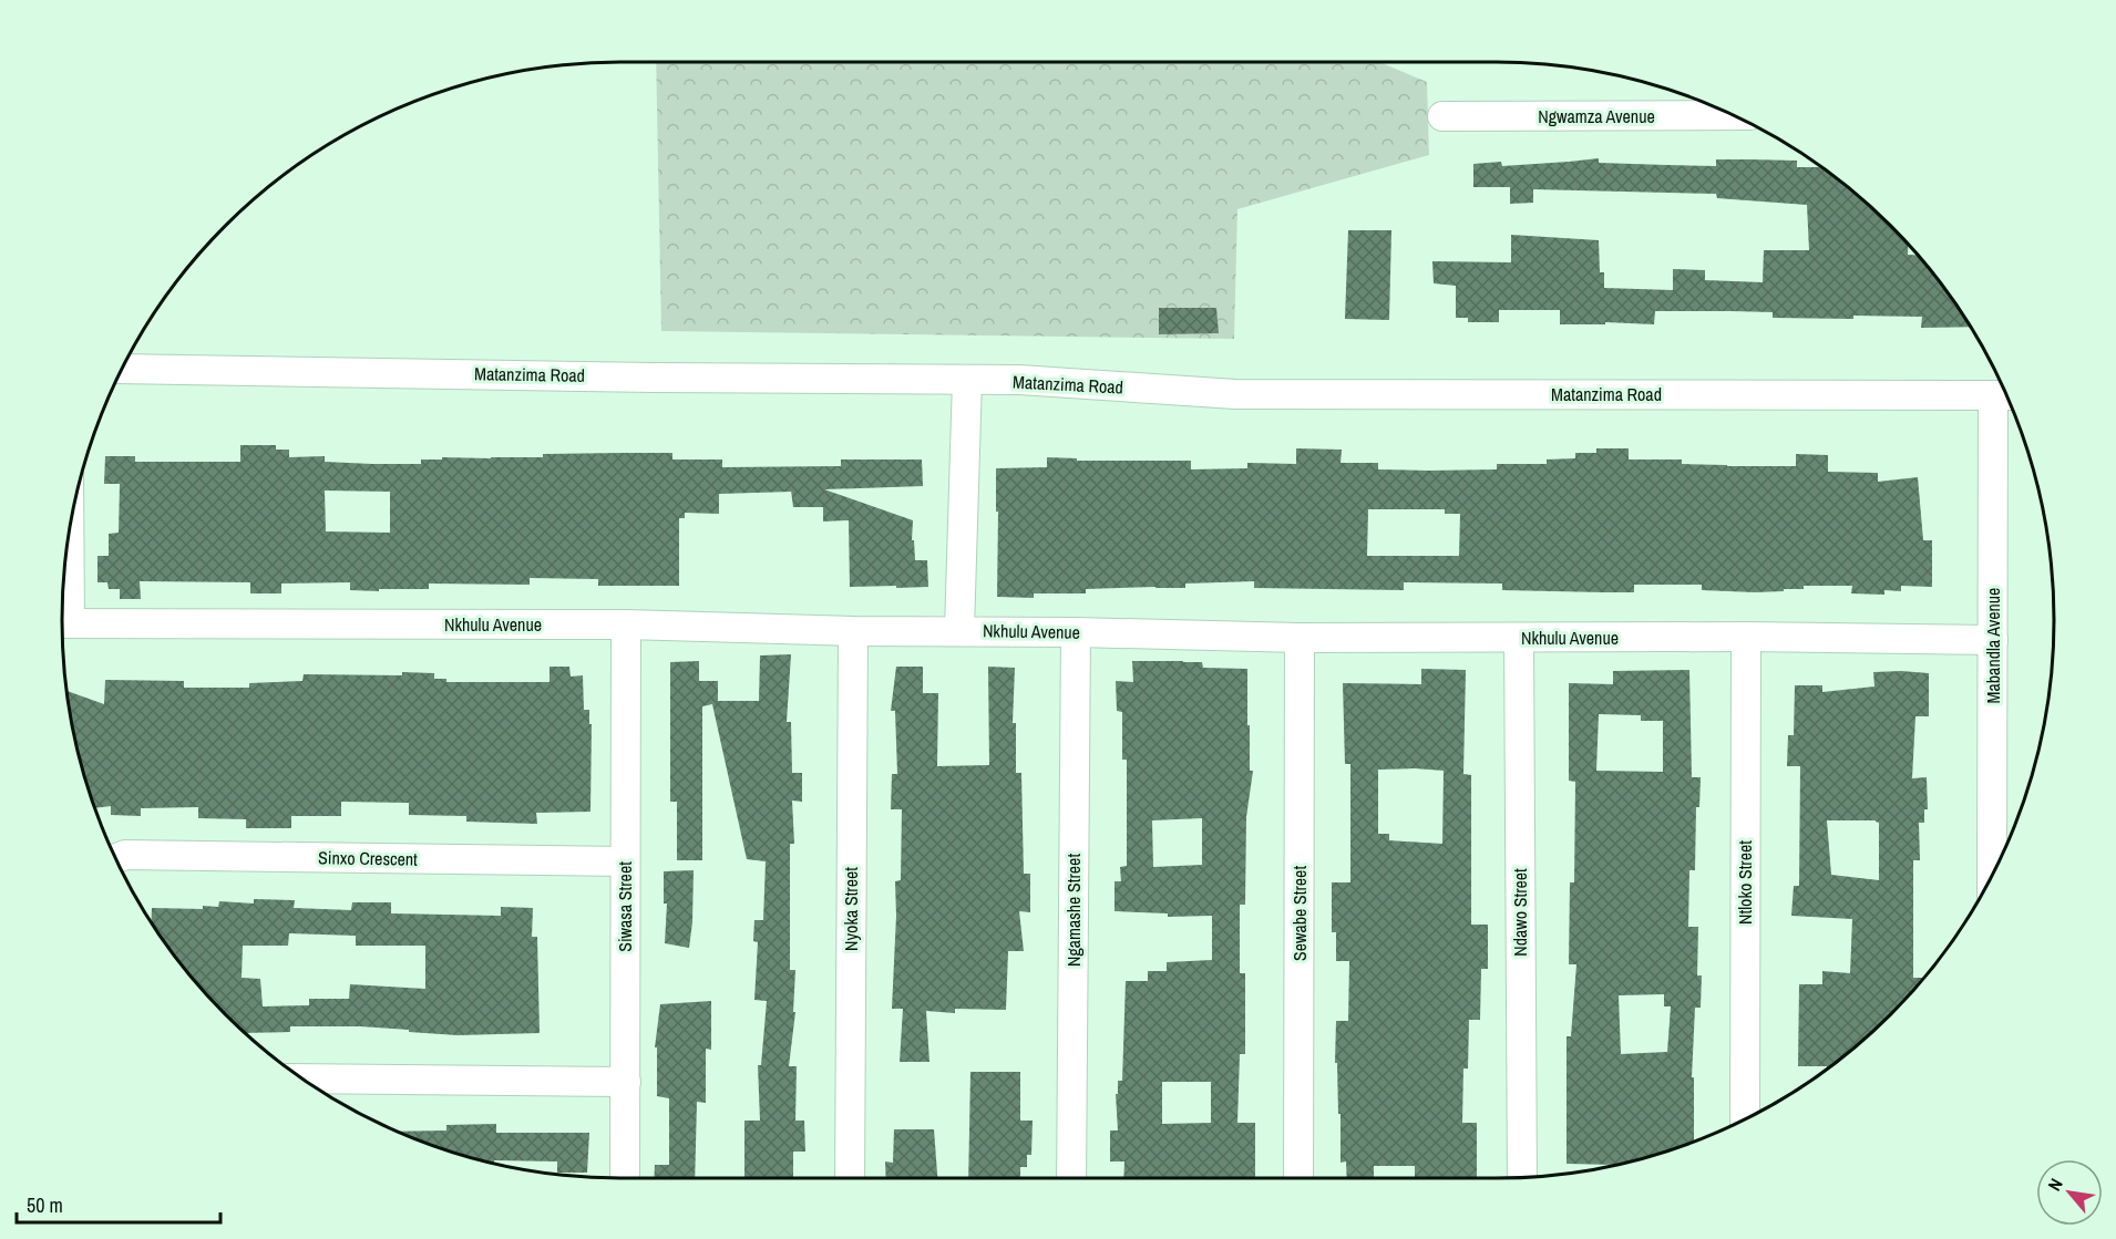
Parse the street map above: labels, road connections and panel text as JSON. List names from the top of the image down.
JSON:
{
  "streets": {
    "street": [
      "Ngwamza Avenue",
      "Matanzima Road",
      "Nkhulu Avenue",
      "Mabandla Avenue",
      "Sinxo Crescent",
      "Ntloko Street",
      "Siwasa Street",
      "Nyoka Street",
      "Ngamashe Street",
      "Ndawo Street",
      "Sewabe Street"
    ]
  },
  "crossings": [
    ["Matanzima Road", "Mabandla Avenue"],
    ["Nkhulu Avenue", "Mabandla Avenue"],
    ["Nkhulu Avenue", "Ntloko Street"],
    ["Nkhulu Avenue", "Siwasa Street"],
    ["Nkhulu Avenue", "Nyoka Street"],
    ["Nkhulu Avenue", "Ngamashe Street"],
    ["Nkhulu Avenue", "Ndawo Street"],
    ["Nkhulu Avenue", "Sewabe Street"],
    ["Sinxo Crescent", "Siwasa Street"]
  ],
  "scale_bar": "50 m",
  "north": "top left"
}
